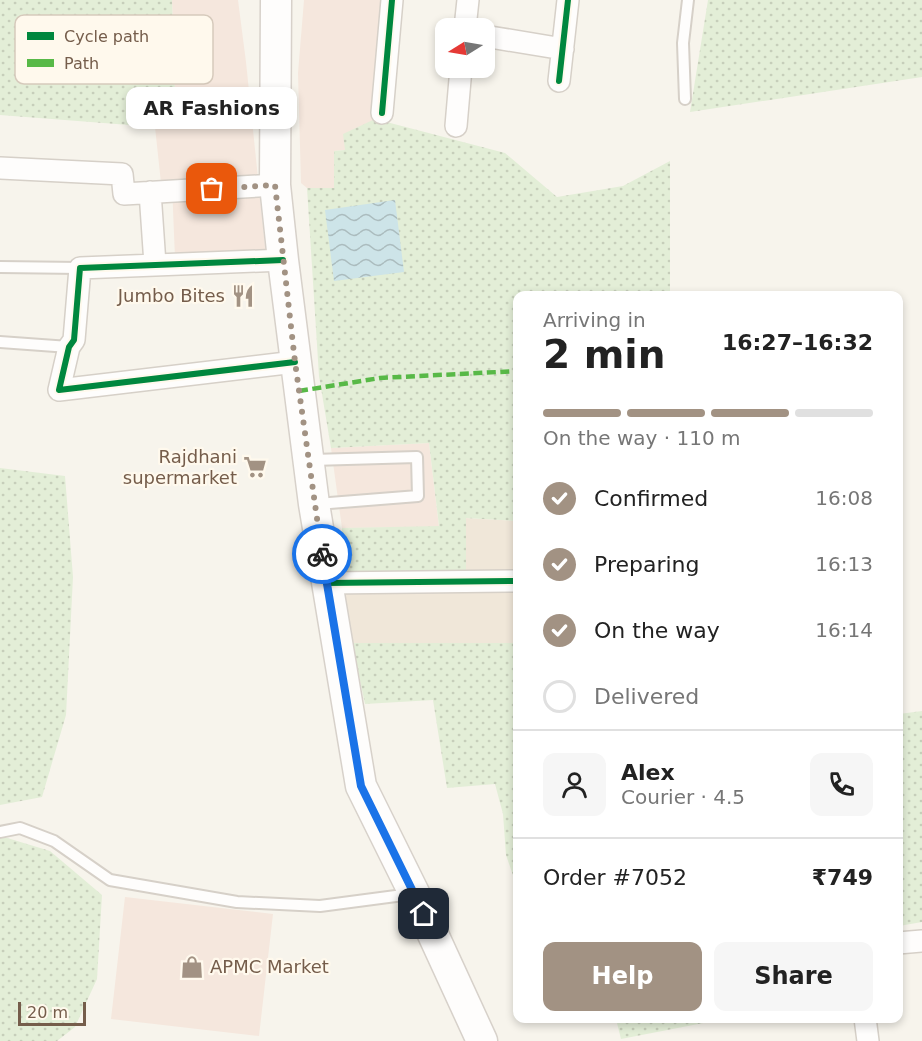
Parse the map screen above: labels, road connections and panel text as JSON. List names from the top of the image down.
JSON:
{
  "places": {
    "other": ["AR Fashions"],
    "restaurant": ["Jumbo Bites"],
    "supermarket": ["Rajdhani supermarket"],
    "shop": ["APMC Market"]
  },
  "legend": ["Cycle path", "Path"],
  "scale_bar": "20 m",
  "north": "left",
  "page": {
    "bubble": "AR Fashions",
    "heading": ["2 min", "Arriving in", "16:27–16:32"],
    "panel": [
      "Alex",
      "Courier · 4.5",
      "Order #7052",
      "₹749"
    ],
    "bar": "On the way · 110 m",
    "list": [
      ["Confirmed", "16:08"],
      ["Preparing", "16:13"],
      ["On the way", "16:14"],
      "Delivered"
    ],
    "buttons": ["Help", "Share"],
    "scale": "20 m"
  }
}
